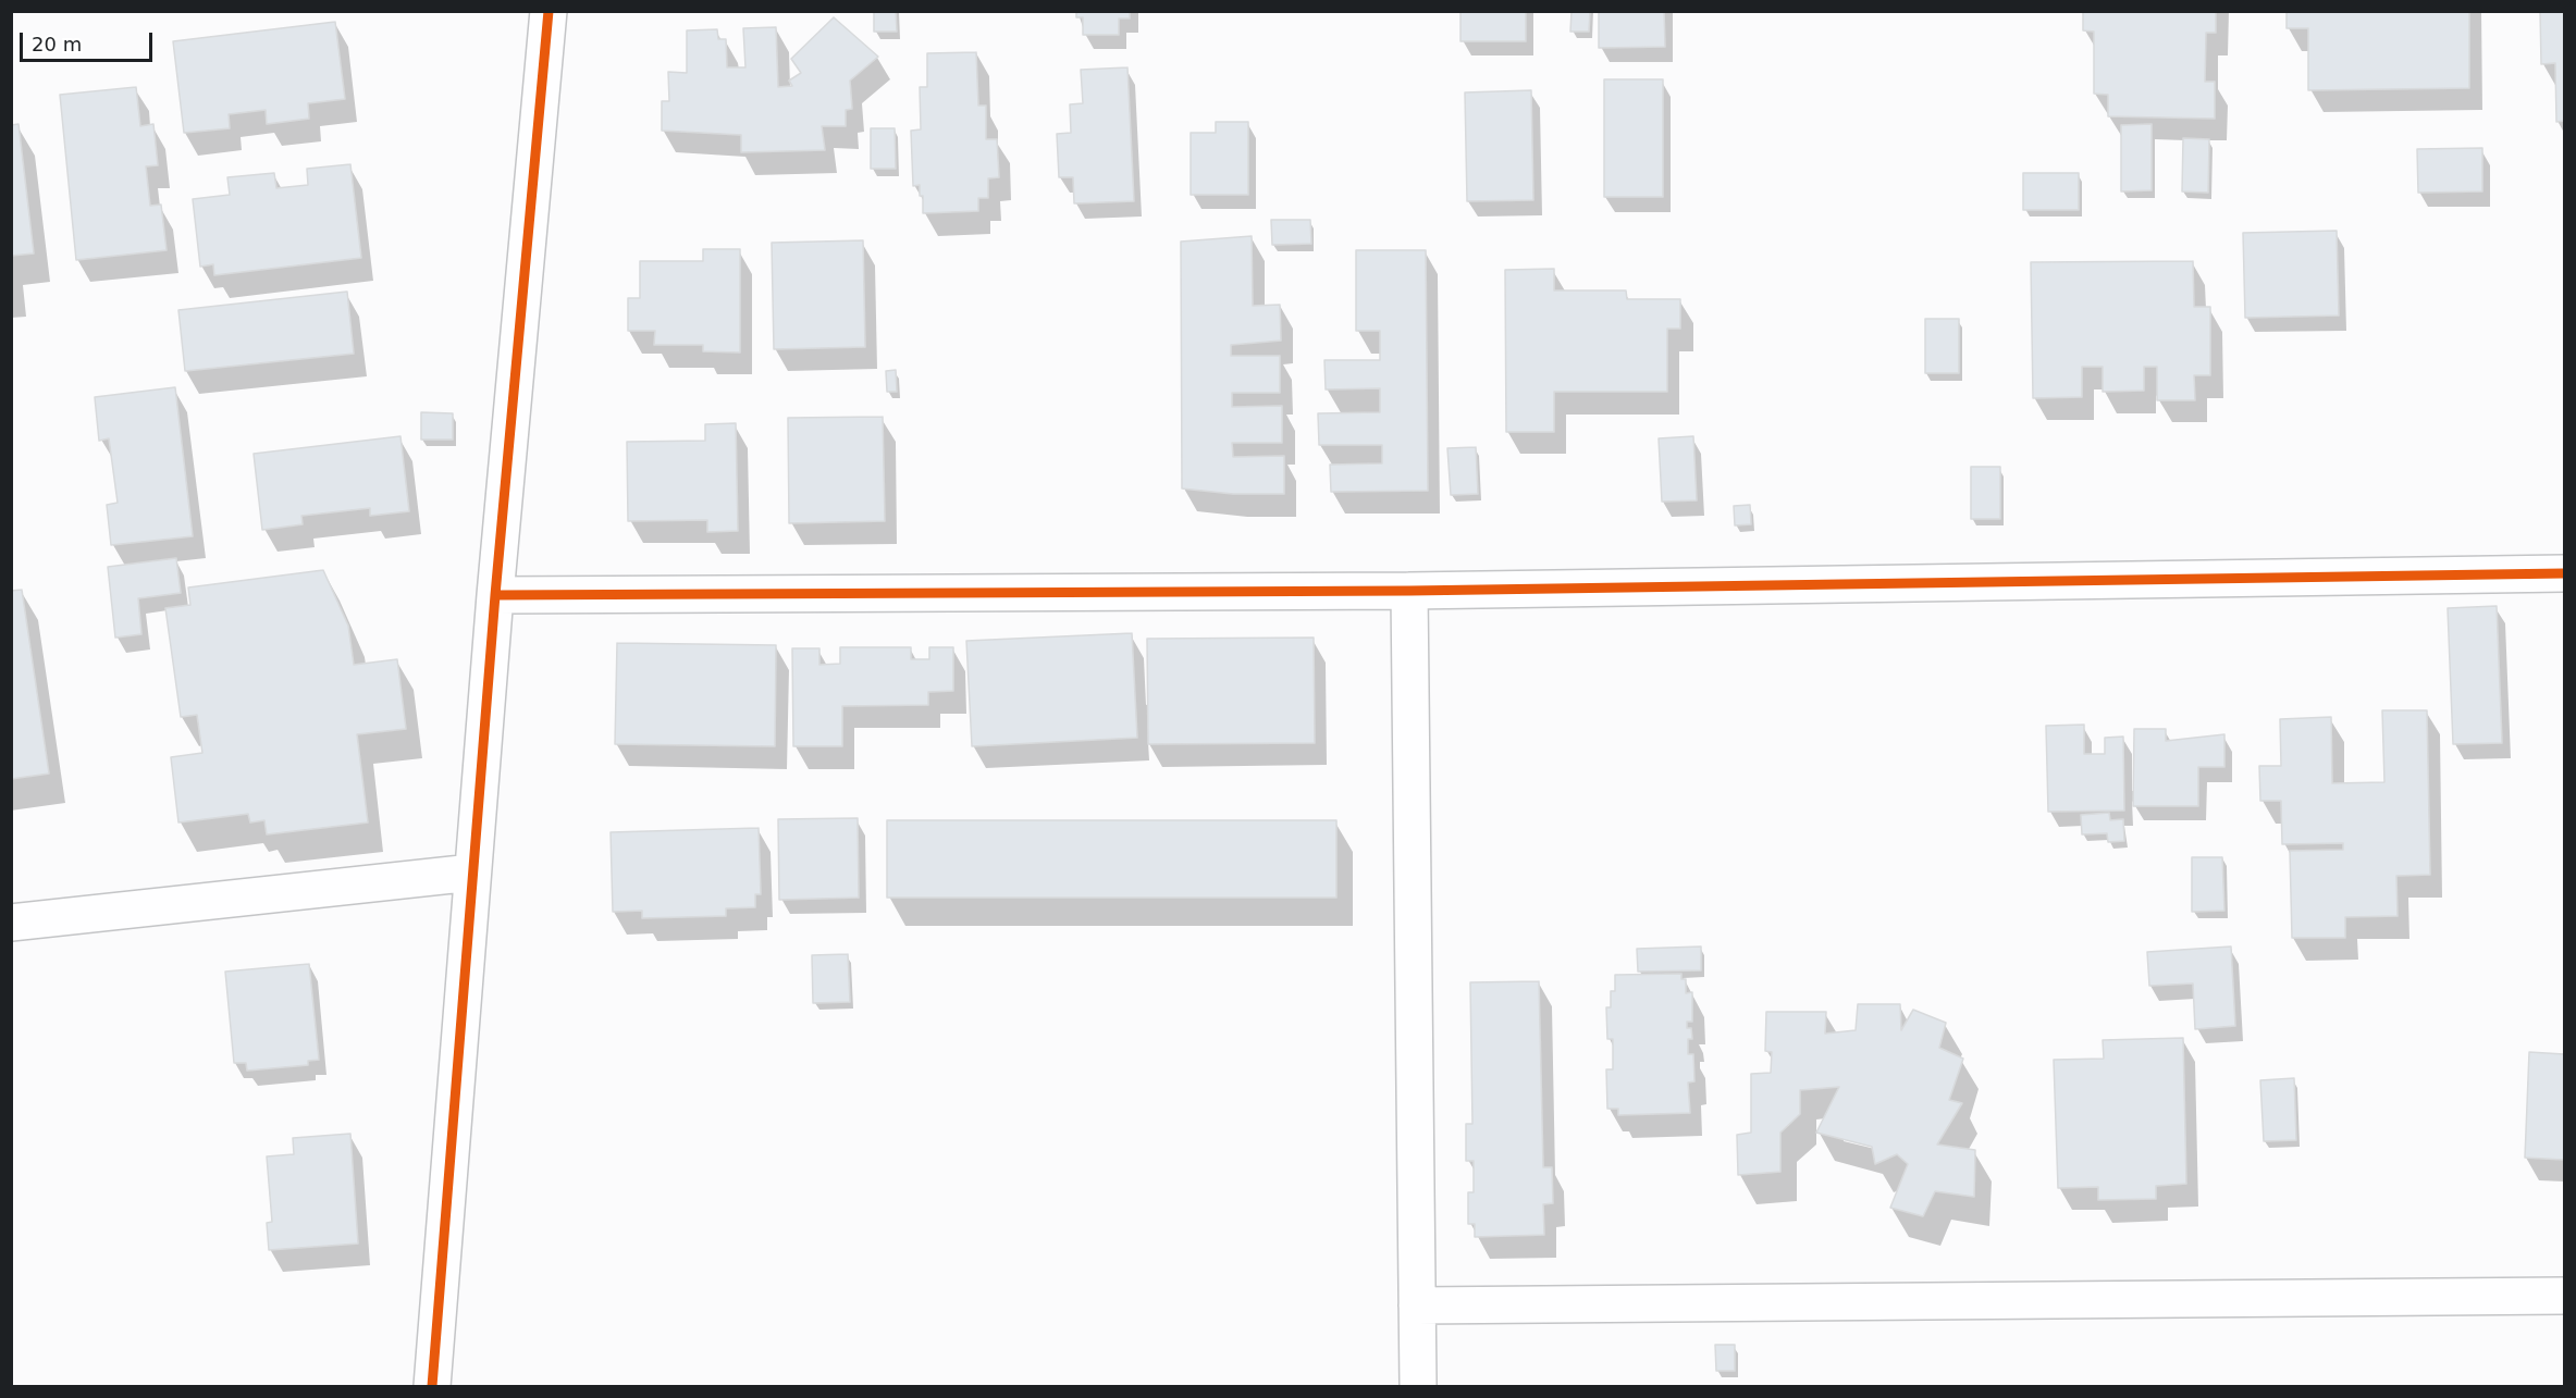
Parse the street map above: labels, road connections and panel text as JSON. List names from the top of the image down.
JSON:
{
  "scale_bar": "20 m"
}
